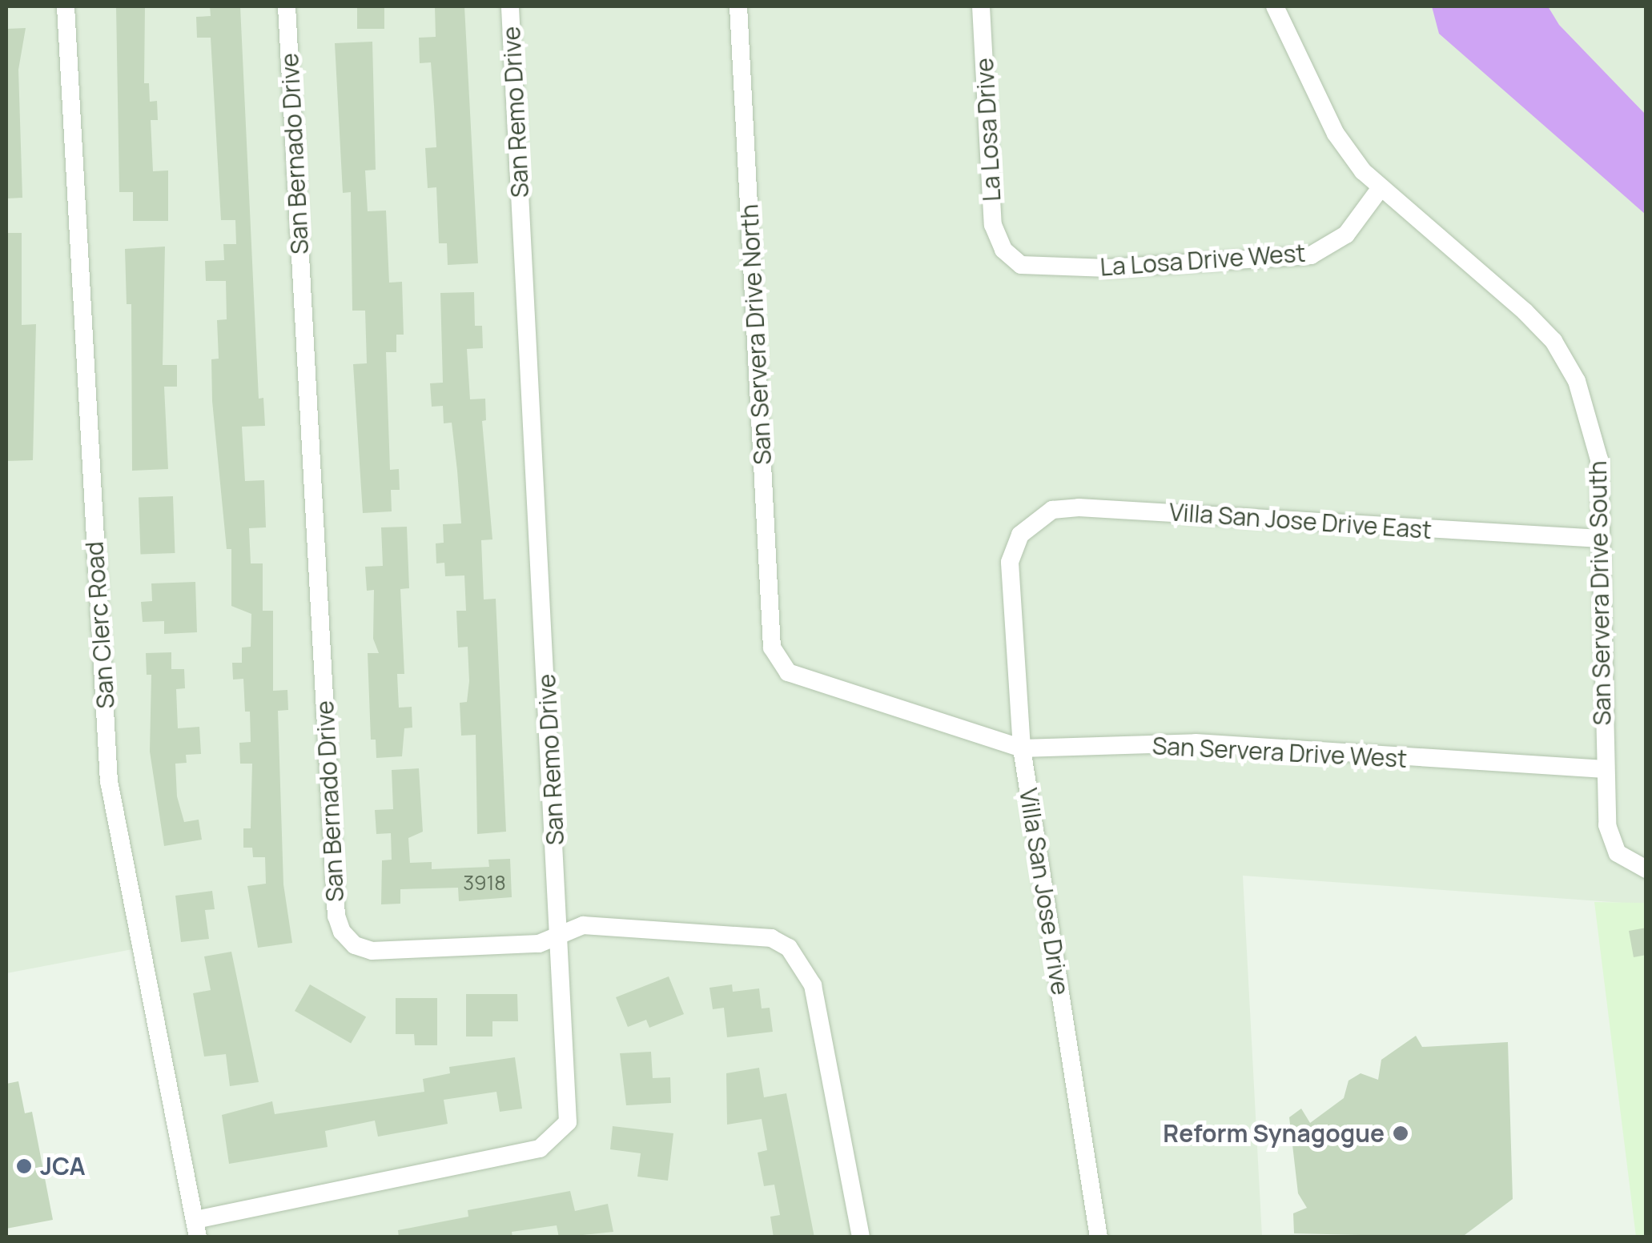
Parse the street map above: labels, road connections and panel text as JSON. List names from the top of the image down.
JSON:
{
  "streets": {
    "street": [
      "San Remo Drive",
      "La Losa Drive",
      "San Bernado Drive",
      "La Losa Drive West",
      "San Servera Drive North",
      "Villa San Jose Drive East",
      "San Servera Drive South",
      "San Clerc Road",
      "San Servera Drive West",
      "Villa San Jose Drive"
    ]
  },
  "crossings": [
    ["San Remo Drive", "San Bernado Drive"],
    ["San Remo Drive", "San Clerc Road"],
    ["La Losa Drive", "La Losa Drive West"],
    ["La Losa Drive West", "San Servera Drive South"],
    ["San Servera Drive North", "San Servera Drive West"],
    ["Villa San Jose Drive East", "San Servera Drive South"],
    ["Villa San Jose Drive East", "Villa San Jose Drive"],
    ["San Servera Drive South", "San Servera Drive West"],
    ["San Servera Drive West", "Villa San Jose Drive"]
  ],
  "places": ["Reform Synagogue", "JCA"],
  "house_numbers": ["3918"]
}
